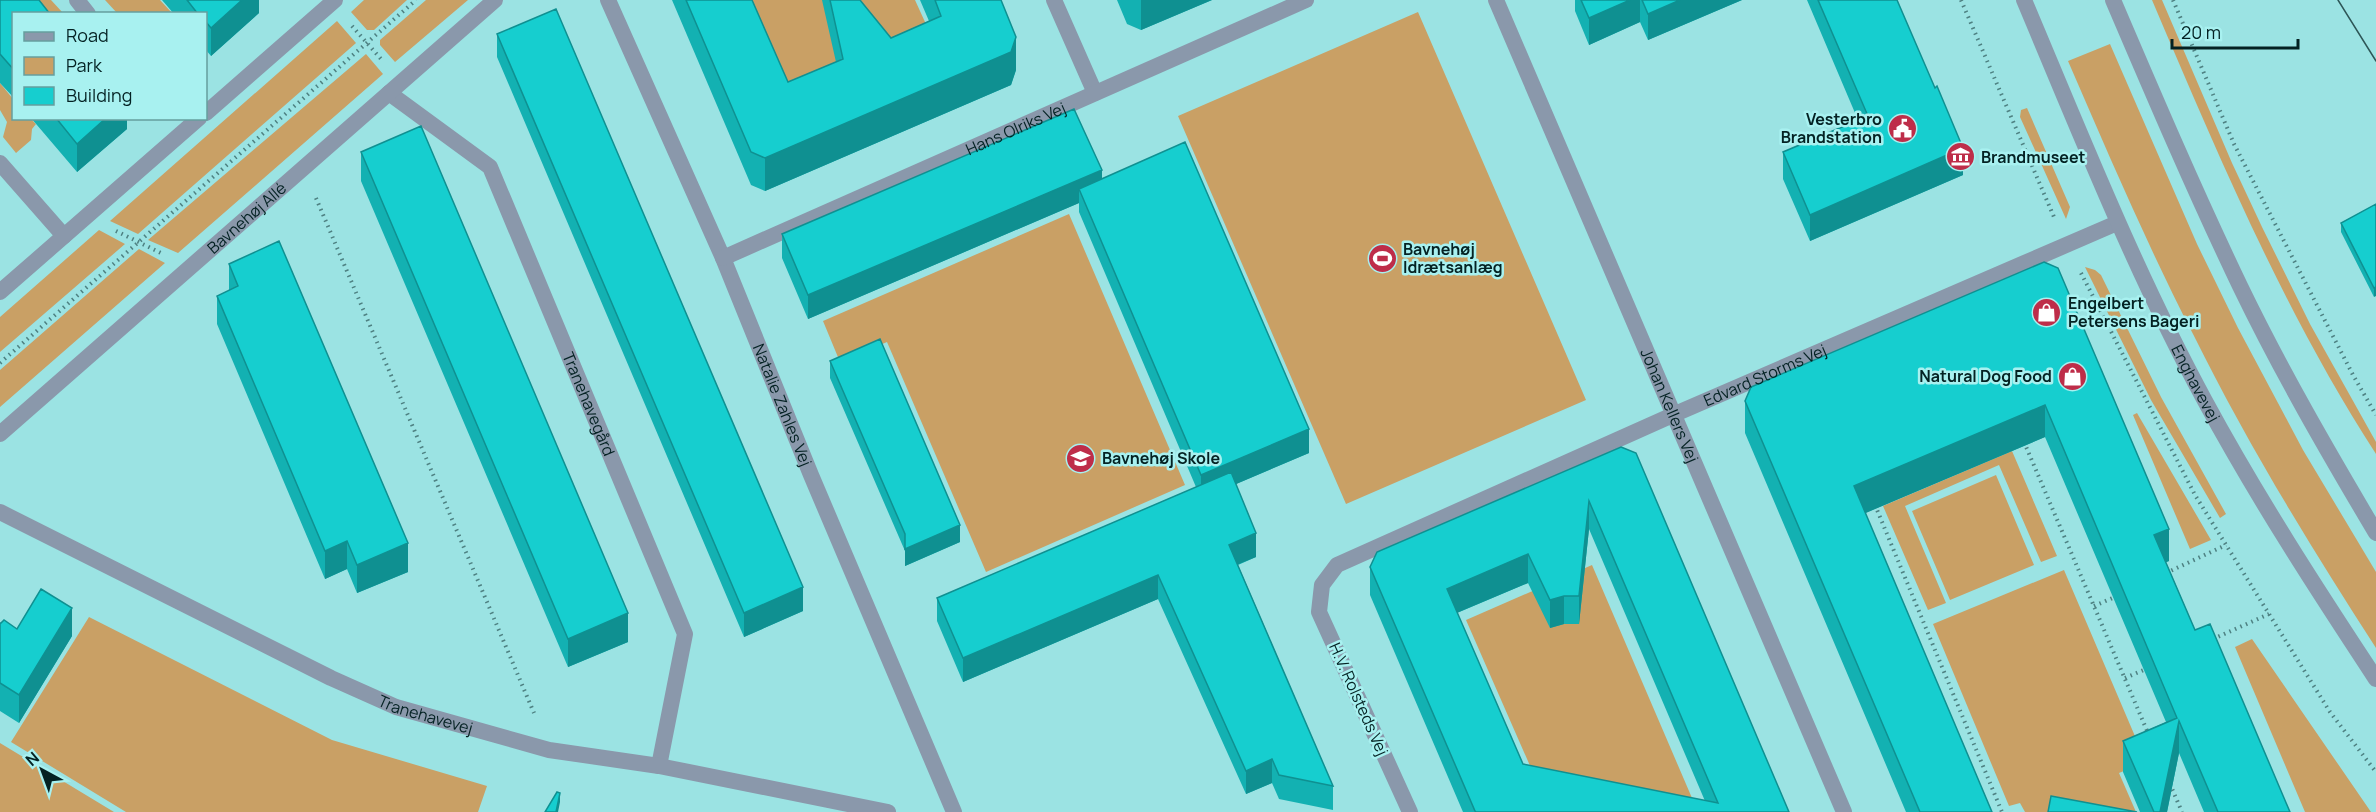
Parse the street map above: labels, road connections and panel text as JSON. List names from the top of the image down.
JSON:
{
  "streets": {
    "street": [
      "Hans Olriks Vej",
      "Bavnehøj Allé",
      "Edvard Storms Vej",
      "Enghavevej",
      "Tranehavegård",
      "Natalie Zahles Vej",
      "Johan Kellers Vej",
      "H.V. Rolsteds Vej",
      "Tranehavevej"
    ]
  },
  "crossings": [
    ["Hans Olriks Vej", "Natalie Zahles Vej"],
    ["Bavnehøj Allé", "Tranehavegård"],
    ["Edvard Storms Vej", "Enghavevej"],
    ["Edvard Storms Vej", "Johan Kellers Vej"],
    ["Edvard Storms Vej", "H.V. Rolsteds Vej"],
    ["Tranehavegård", "Tranehavevej"]
  ],
  "places": {
    "public building": ["Vesterbro Brandstation"],
    "museum": ["Brandmuseet"],
    "sports": ["Bavnehøj Idrætsanlæg"],
    "shop": ["Engelbert Petersens Bageri", "Natural Dog Food"],
    "school or university": ["Bavnehøj Skole"]
  },
  "legend": ["Road", "Park", "Building"],
  "scale_bar": "20 m",
  "north": "top left"
}
